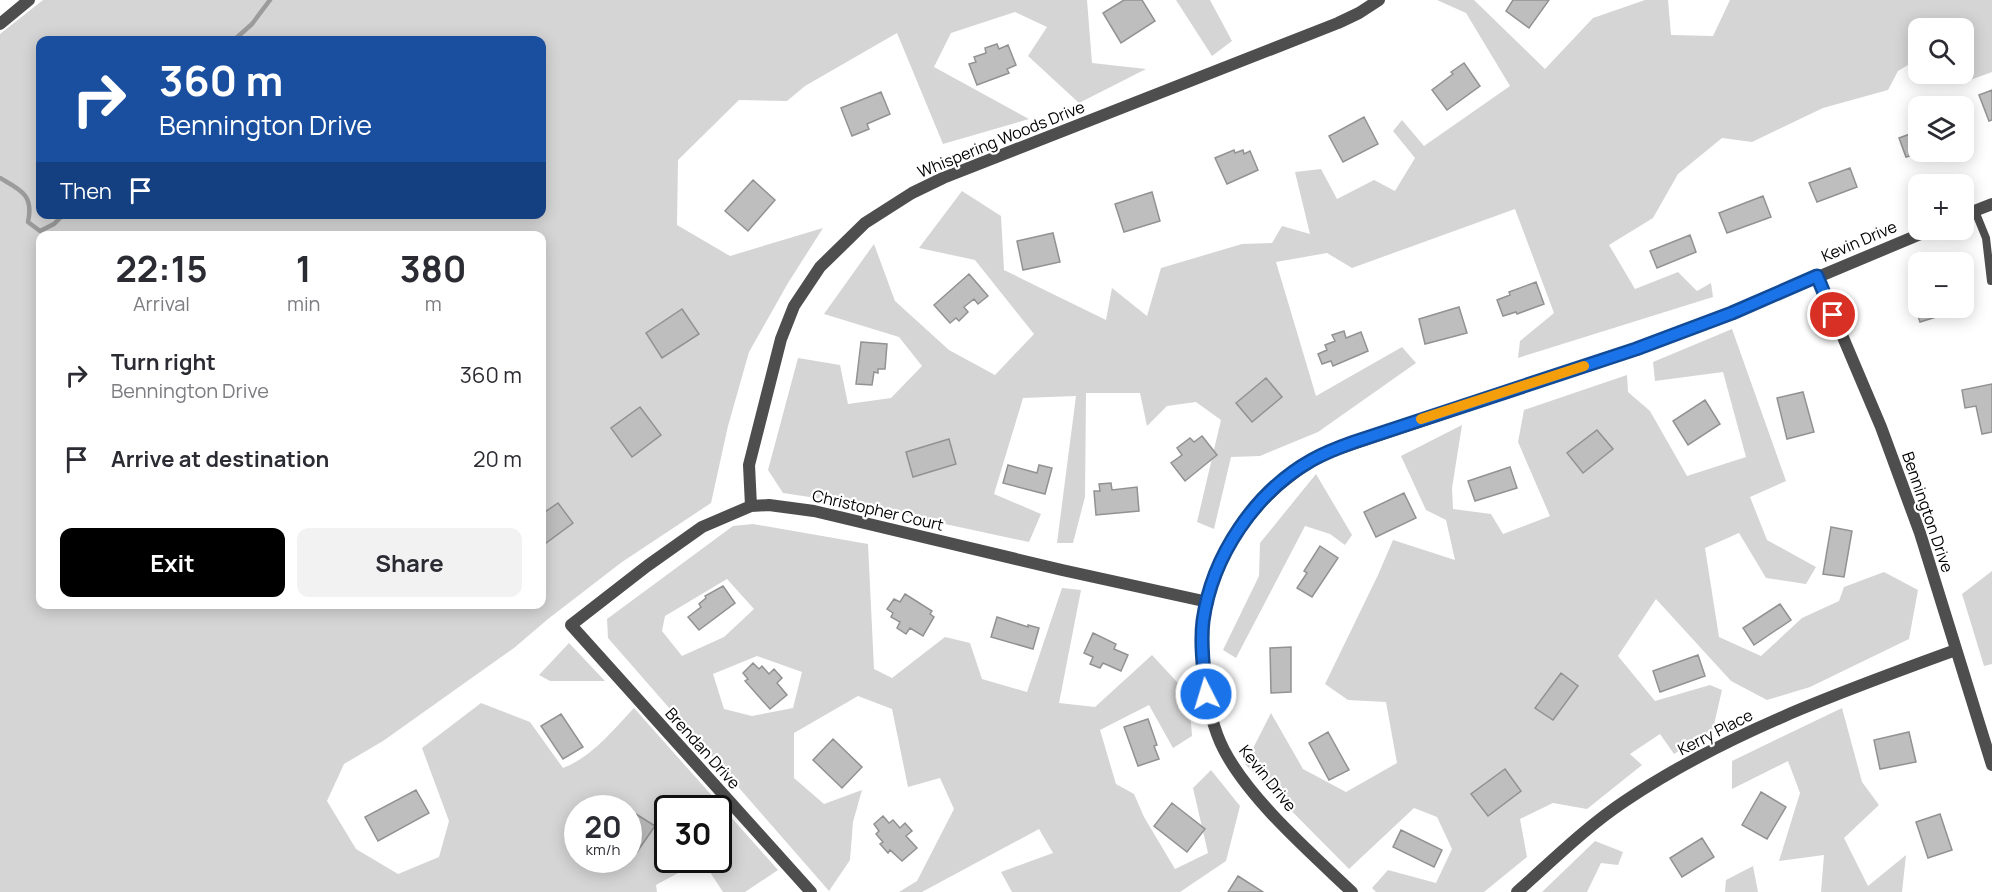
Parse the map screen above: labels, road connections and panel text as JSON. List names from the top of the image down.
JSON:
{
  "streets": {
    "street": [
      "Whispering Woods Drive",
      "Kevin Drive",
      "Christopher Court",
      "Bennington Drive",
      "Kerry Place",
      "Brendan Drive"
    ]
  },
  "crossings": [
    ["Whispering Woods Drive", "Christopher Court"],
    ["Kevin Drive", "Christopher Court"],
    ["Kevin Drive", "Bennington Drive"],
    ["Christopher Court", "Brendan Drive"],
    ["Bennington Drive", "Kerry Place"]
  ],
  "page": {
    "map_buttons": ["+", "−"],
    "turn": ["360 m", "Bennington Drive"],
    "then": "Then",
    "eta": [
      "22:15",
      "Arrival",
      "1",
      "min",
      "380",
      "m"
    ],
    "list": [
      {
        "name": "Turn right",
        "note": "Bennington Drive",
        "value": "360 m"
      },
      {
        "name": "Arrive at destination",
        "value": "20 m"
      }
    ],
    "buttons": ["Exit", "Share"],
    "speed": "20 km/h",
    "limit": "30"
  }
}
